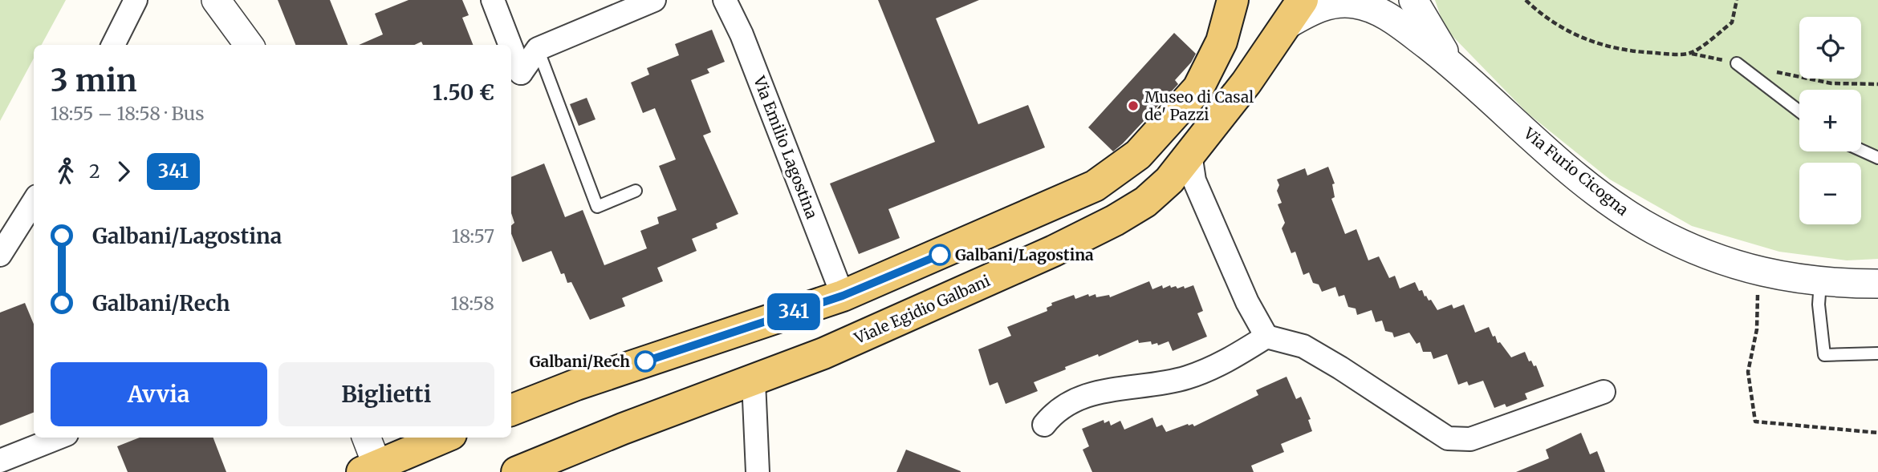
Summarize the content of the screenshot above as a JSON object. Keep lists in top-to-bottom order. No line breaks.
{"streets":{"main road":["Viale Egidio Galbani"],"street":["Via Emilio Lagostina","Via Furio Cicogna"]},"crossings":[["Via Furio Cicogna","Viale Egidio Galbani"]],"places":["Museo di Casal de' Pazzi","Galbani/Lagostina","Galbani/Rech"],"lines":["bus line 341"],"page":{"on_map":"341","map_buttons":["+","−"],"heading":["3 min","18:55 – 18:58 · Bus","1.50 €"],"legs":["2","341"],"list":[{"name":"Galbani/Lagostina","value":"18:57"},{"name":"Galbani/Rech","value":"18:58"}],"buttons":["Avvia","Biglietti"]}}
